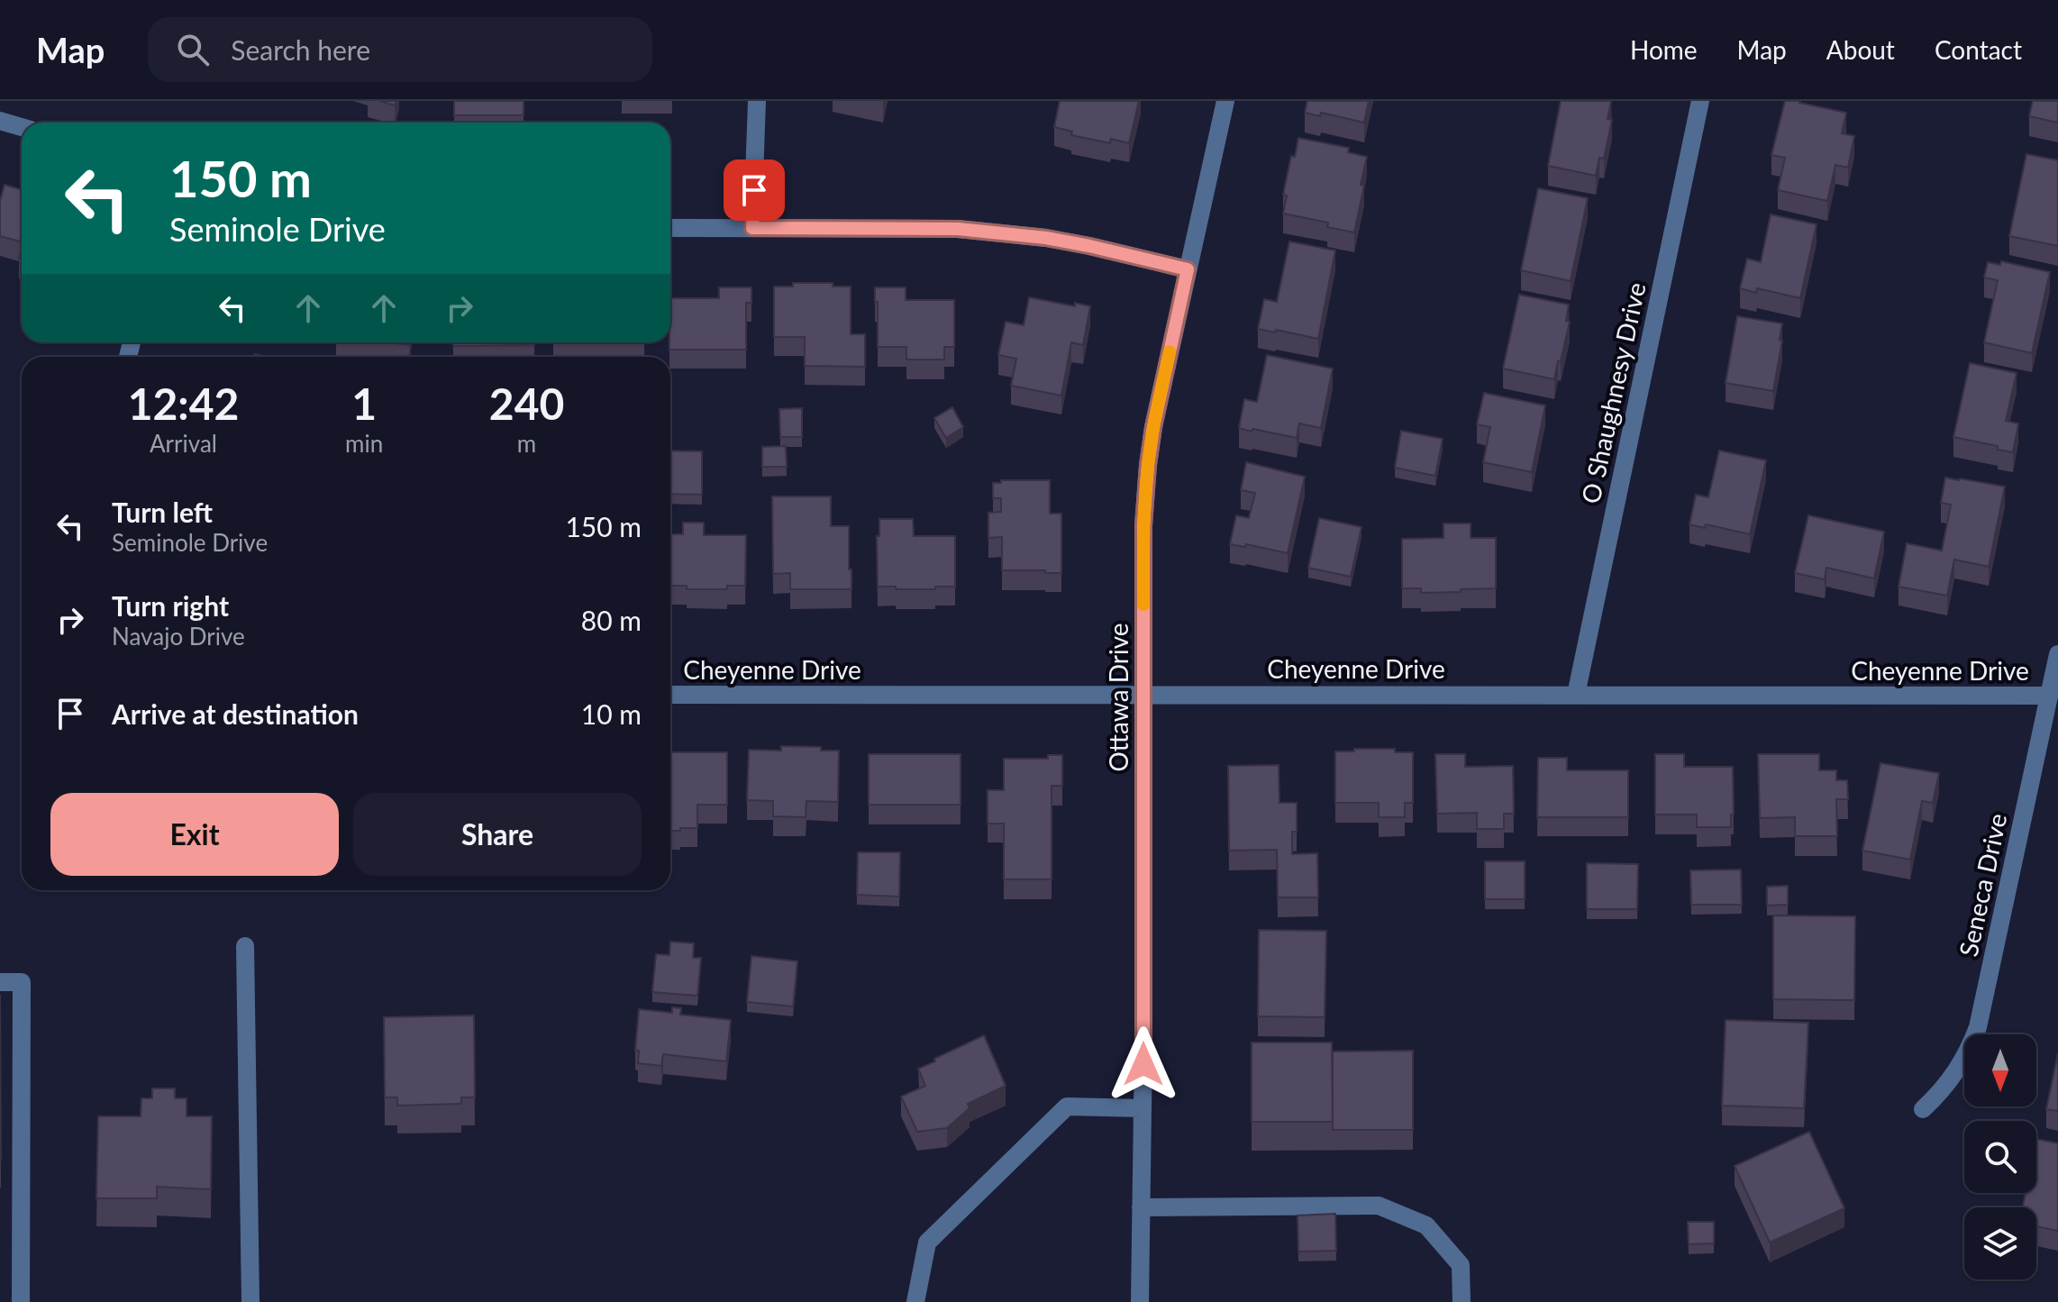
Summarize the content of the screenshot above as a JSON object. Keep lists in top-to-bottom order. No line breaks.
{"streets":{"street":["O Shaughnesy Drive","Cheyenne Drive","Ottawa Drive","Seneca Drive"]},"crossings":[["O Shaughnesy Drive","Cheyenne Drive"],["Cheyenne Drive","Ottawa Drive"],["Cheyenne Drive","Seneca Drive"]],"north":"bottom","page":{"header":"Map","search":"Search here","nav":["Home","Map","About","Contact"],"turn":["150 m","Seminole Drive"],"eta":["12:42","Arrival","1","min","240","m"],"list":[{"name":"Turn left","note":"Seminole Drive","value":"150 m"},{"name":"Turn right","note":"Navajo Drive","value":"80 m"},{"name":"Arrive at destination","value":"10 m"}],"buttons":["Exit","Share"]}}
